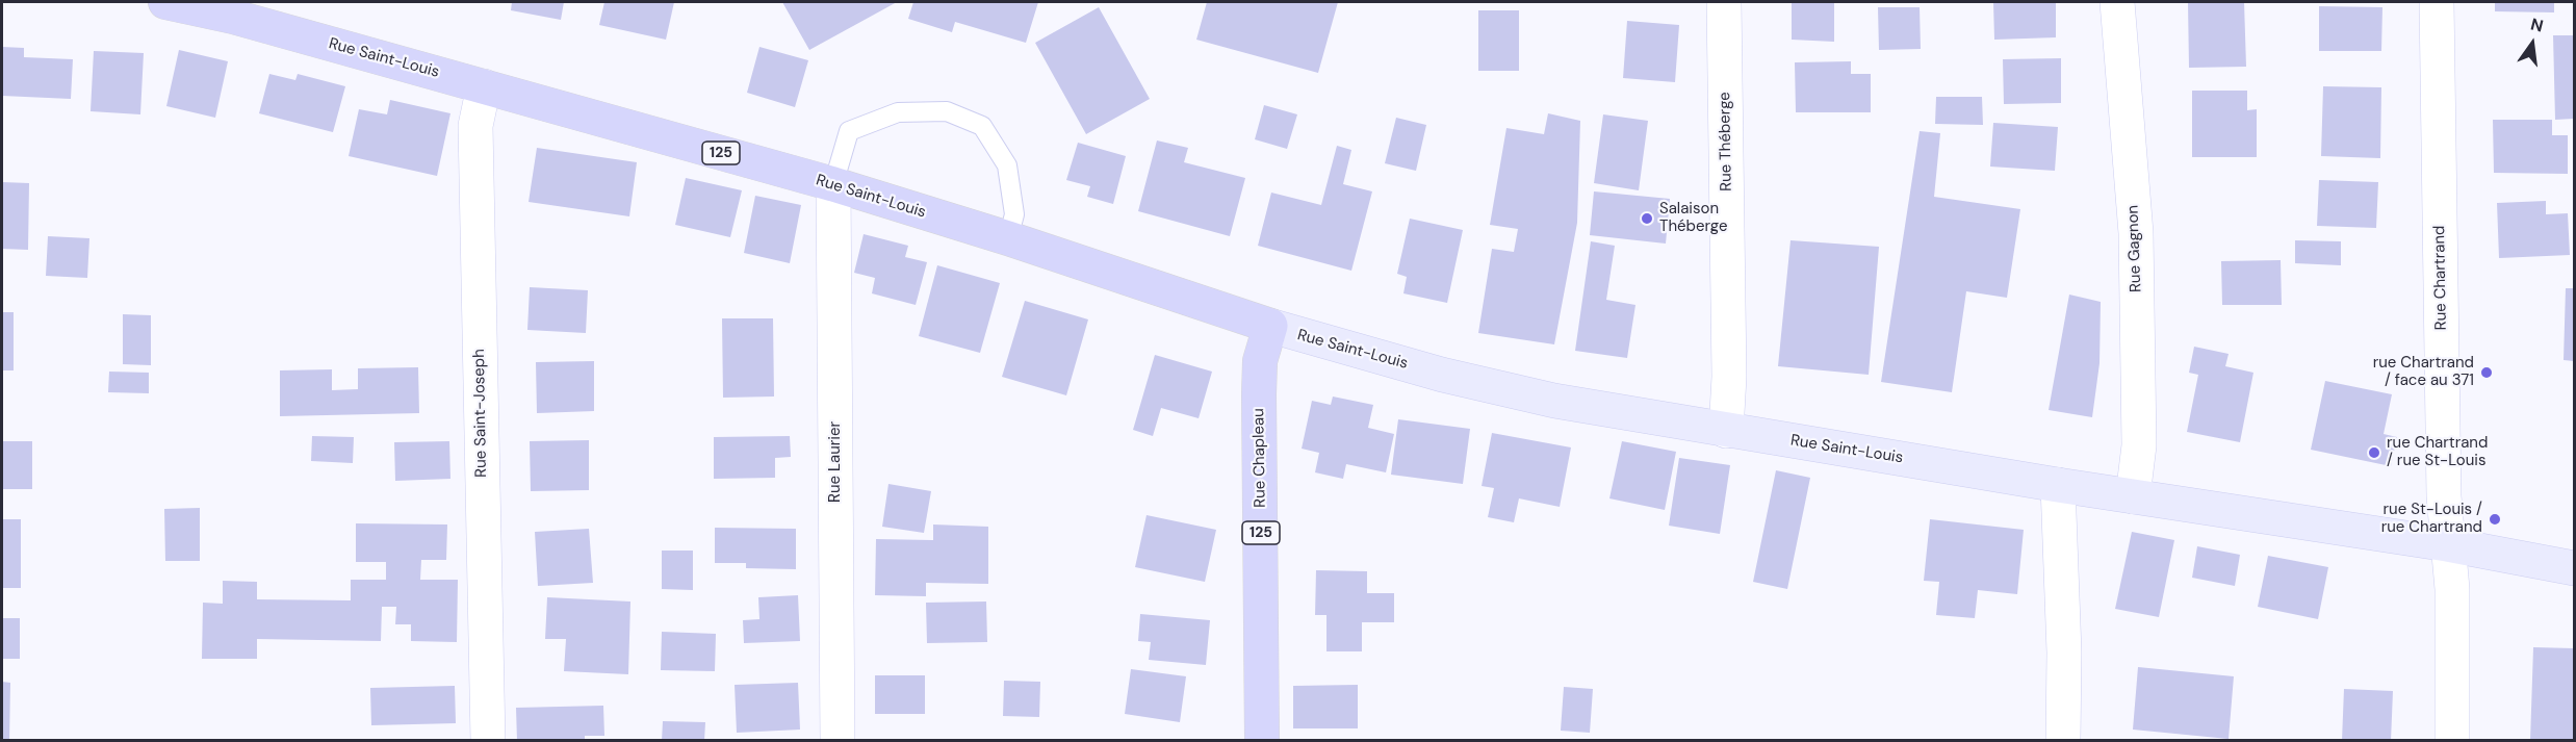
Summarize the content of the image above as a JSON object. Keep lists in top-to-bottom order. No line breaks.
{"streets":{"main road":["Rue Saint-Louis","125","Rue Chapleau"],"street":["Rue Théberge","Rue Gagnon","Rue Chartrand","Rue Saint-Joseph","Rue Laurier"]},"crossings":[["Rue Saint-Louis","Rue Théberge"],["Rue Saint-Louis","Rue Gagnon"],["Rue Saint-Louis","Rue Chartrand"],["Rue Saint-Louis","Rue Saint-Joseph"],["Rue Saint-Louis","Rue Chapleau"],["Rue Saint-Louis","Rue Laurier"]],"places":["Salaison Théberge","rue Chartrand / face au 371","rue Chartrand / rue St-Louis","rue St-Louis / rue Chartrand"],"north":"top"}
